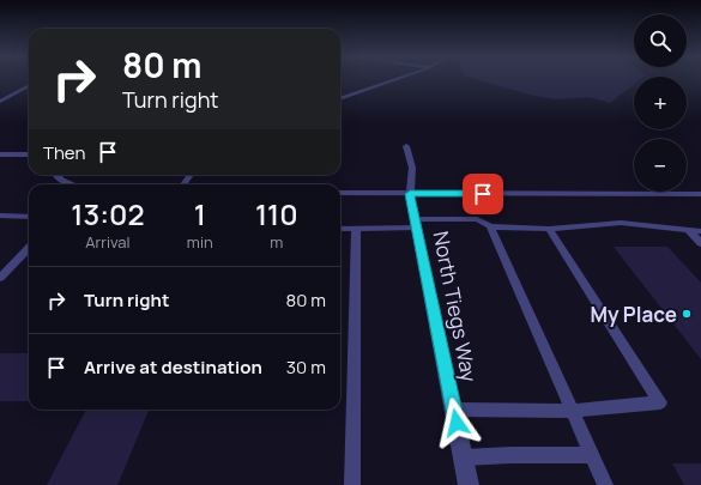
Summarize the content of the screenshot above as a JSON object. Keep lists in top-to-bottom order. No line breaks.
{"streets":{"street":["North Tiegs Way"]},"places":["My Place"],"page":{"map_buttons":["+","−"],"turn":["80 m","Turn right"],"then":"Then","eta":["13:02","Arrival","1","min","110","m"],"list":[{"name":"Turn right","value":"80 m"},{"name":"Arrive at destination","value":"30 m"}]}}
